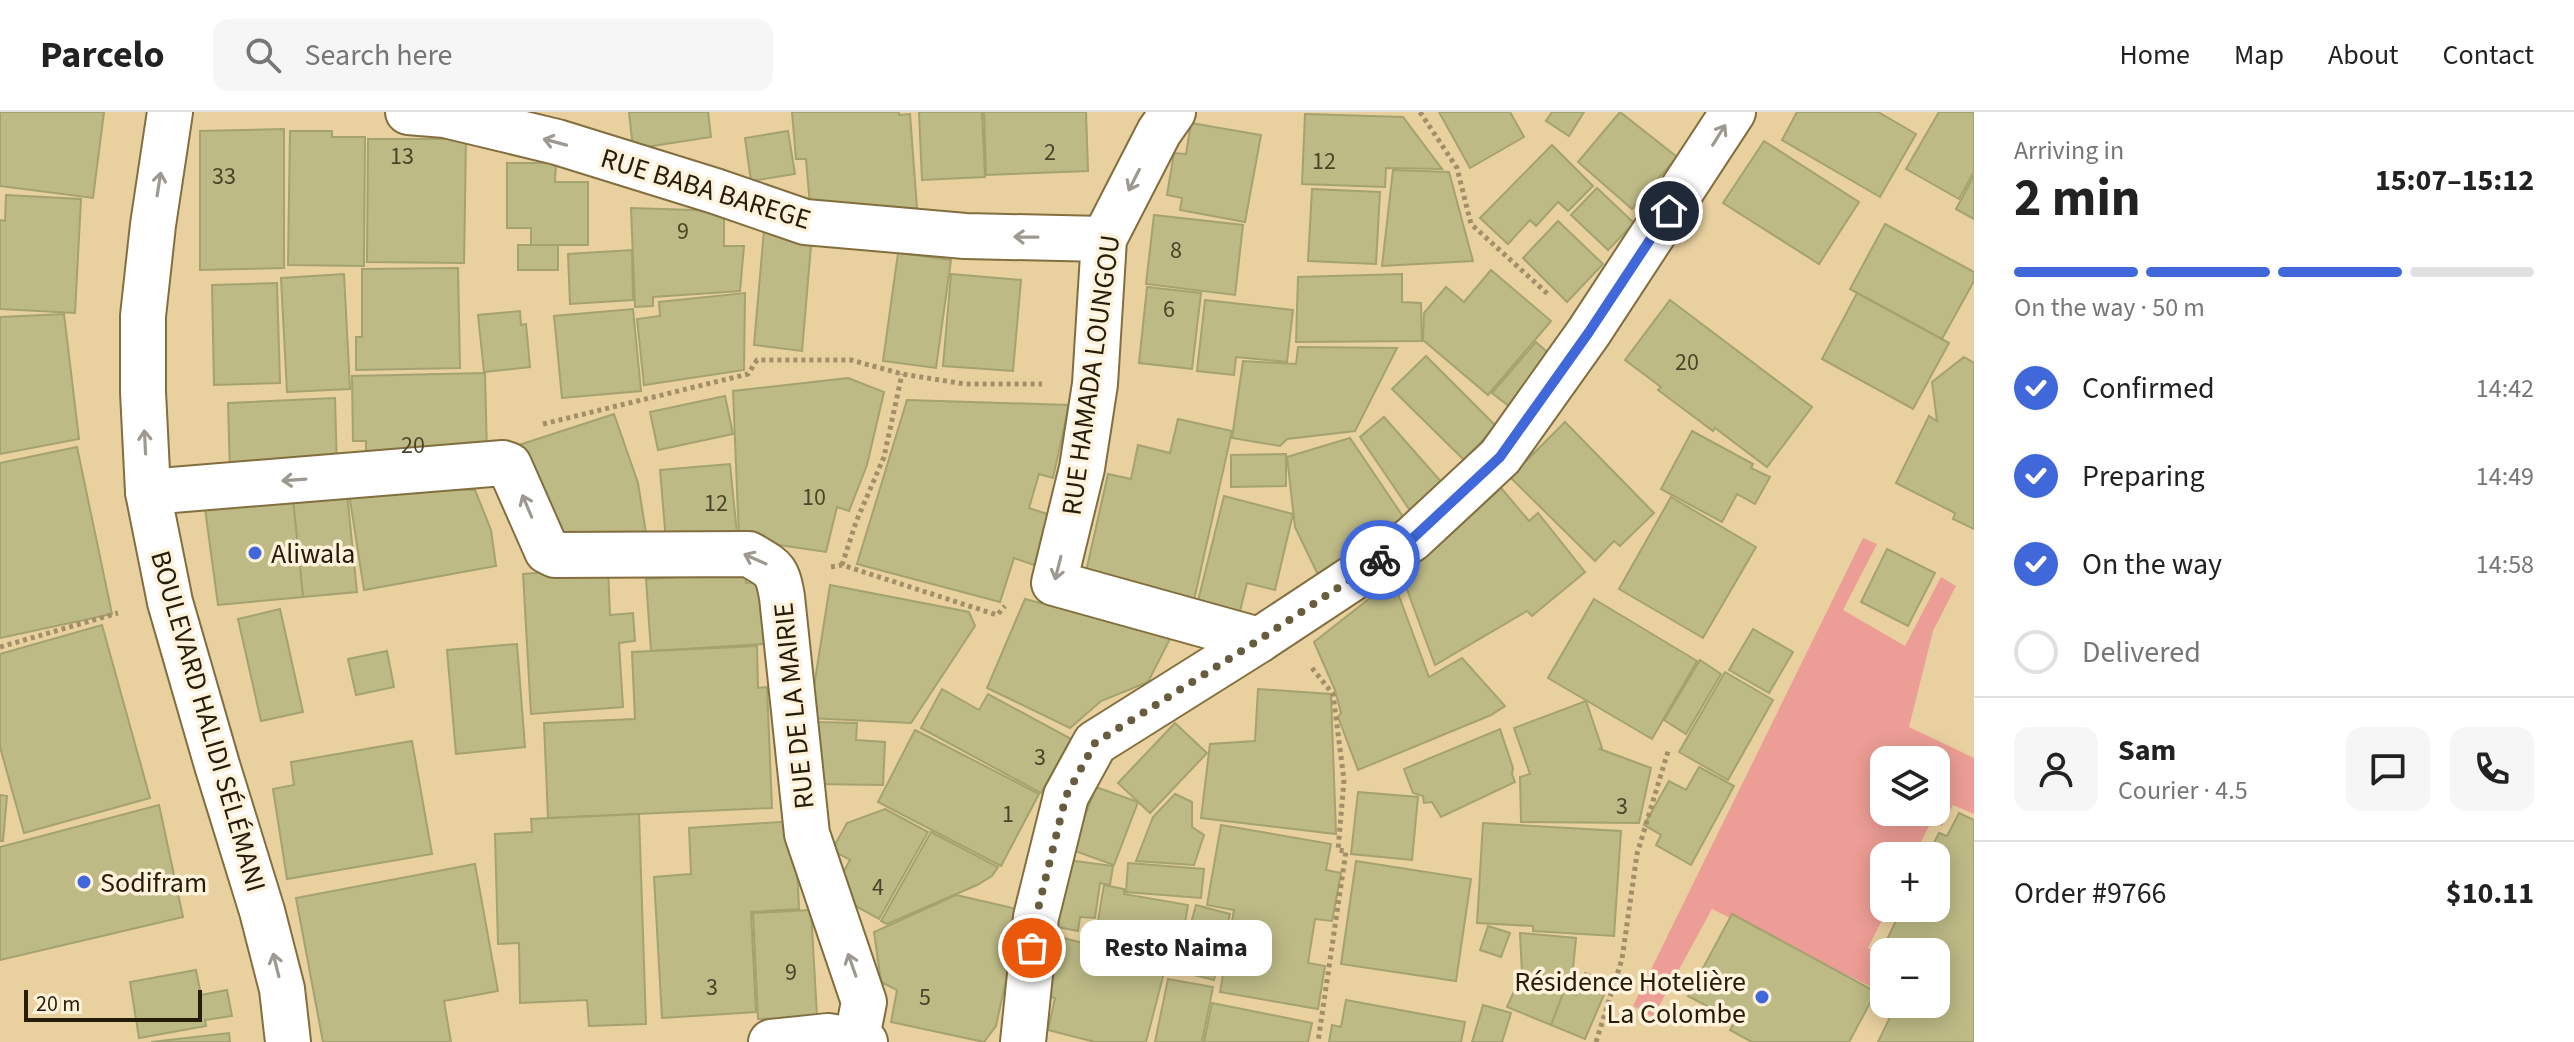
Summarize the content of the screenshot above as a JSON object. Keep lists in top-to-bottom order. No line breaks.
{"streets":{"street":["RUE BABA BAREGE","RUE HAMADA LOUNGOU","RUE DE LA MAIRIE","BOULEVARD HALIDI SÉLÉMANI"]},"crossings":[["RUE BABA BAREGE","RUE HAMADA LOUNGOU"]],"one_way":["RUE BABA BAREGE","RUE HAMADA LOUNGOU","RUE DE LA MAIRIE","BOULEVARD HALIDI SÉLÉMANI"],"places":["Aliwala","Sodifram","Resto Naima","Résidence Hotelière La Colombe"],"house_numbers":["2","13","12","33","9","8","6","20","20","10","12","3","3","1","4","9","3","5"],"scale_bar":"20 m","page":{"header":"Parcelo","search":"Search here","nav":["Home","Map","About","Contact"],"heading":["2 min","Arriving in","15:07–15:12"],"panel":["Sam","Courier · 4.5","Order #9766","$10.11"],"bar":"On the way · 50 m","list":[["Confirmed","14:42"],["Preparing","14:49"],["On the way","14:58"],"Delivered"],"map_buttons":["+","−"],"bubble":"Resto Naima","scale":"20 m"}}
